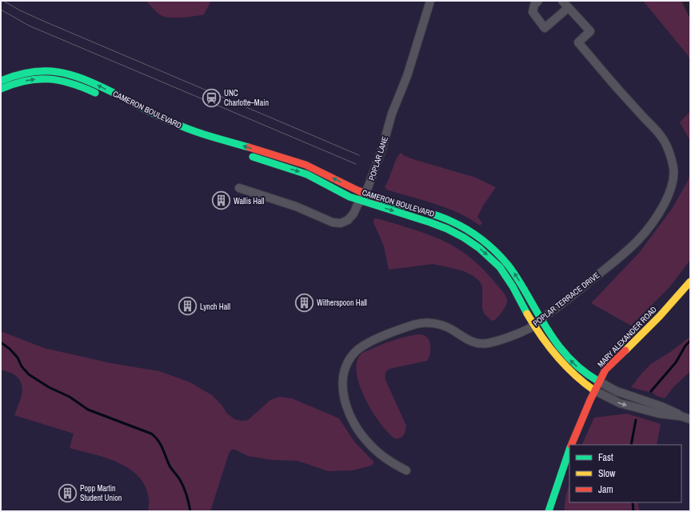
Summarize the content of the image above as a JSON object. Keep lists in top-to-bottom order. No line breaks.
{"streets":{"street":["CAMERON BOULEVARD","POPLAR LANE","POPLAR TERRACE DRIVE","MARY ALEXANDER ROAD"]},"crossings":[["CAMERON BOULEVARD","POPLAR LANE"],["CAMERON BOULEVARD","POPLAR TERRACE DRIVE"],["CAMERON BOULEVARD","MARY ALEXANDER ROAD"]],"places":{"station":["UNC Charlotte–Main"],"building":["Wallis Hall","Witherspoon Hall","Lynch Hall","Popp Martin Student Union"]},"legend":["Fast","Slow","Jam"]}
